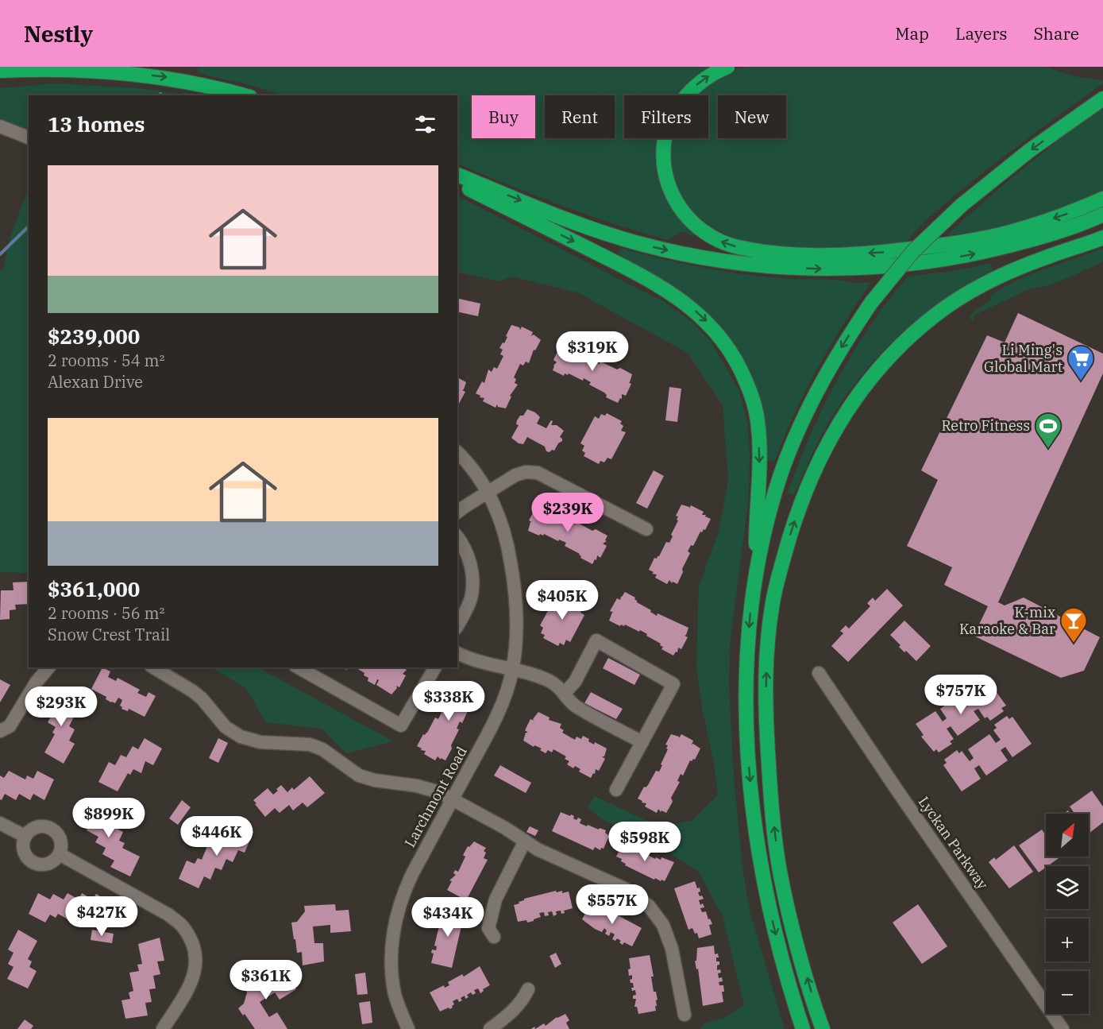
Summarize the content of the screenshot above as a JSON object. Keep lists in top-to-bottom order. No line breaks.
{"streets":{"street":["Larchmont Road","Lyckan Parkway"]},"places":{"supermarket":["Li Ming's Global Mart"],"sports":["Retro Fitness"],"bar":["K-mix Karaoke & Bar"]},"north":"top right","page":{"header":"Nestly","nav":["Map","Layers","Share"],"chip":["Buy","Rent","Filters","New"],"heading":"13 homes","list":[{"name":"$239,000","note":"2 rooms · 54 m² · Alexan Drive"},{"name":"$361,000","note":"2 rooms · 56 m² · Snow Crest Trail"}],"price":["$319K","$239K","$405K","$757K","$338K","$293K","$899K","$446K","$598K","$557K","$427K","$434K","$361K"],"map_buttons":["+","−"]}}
